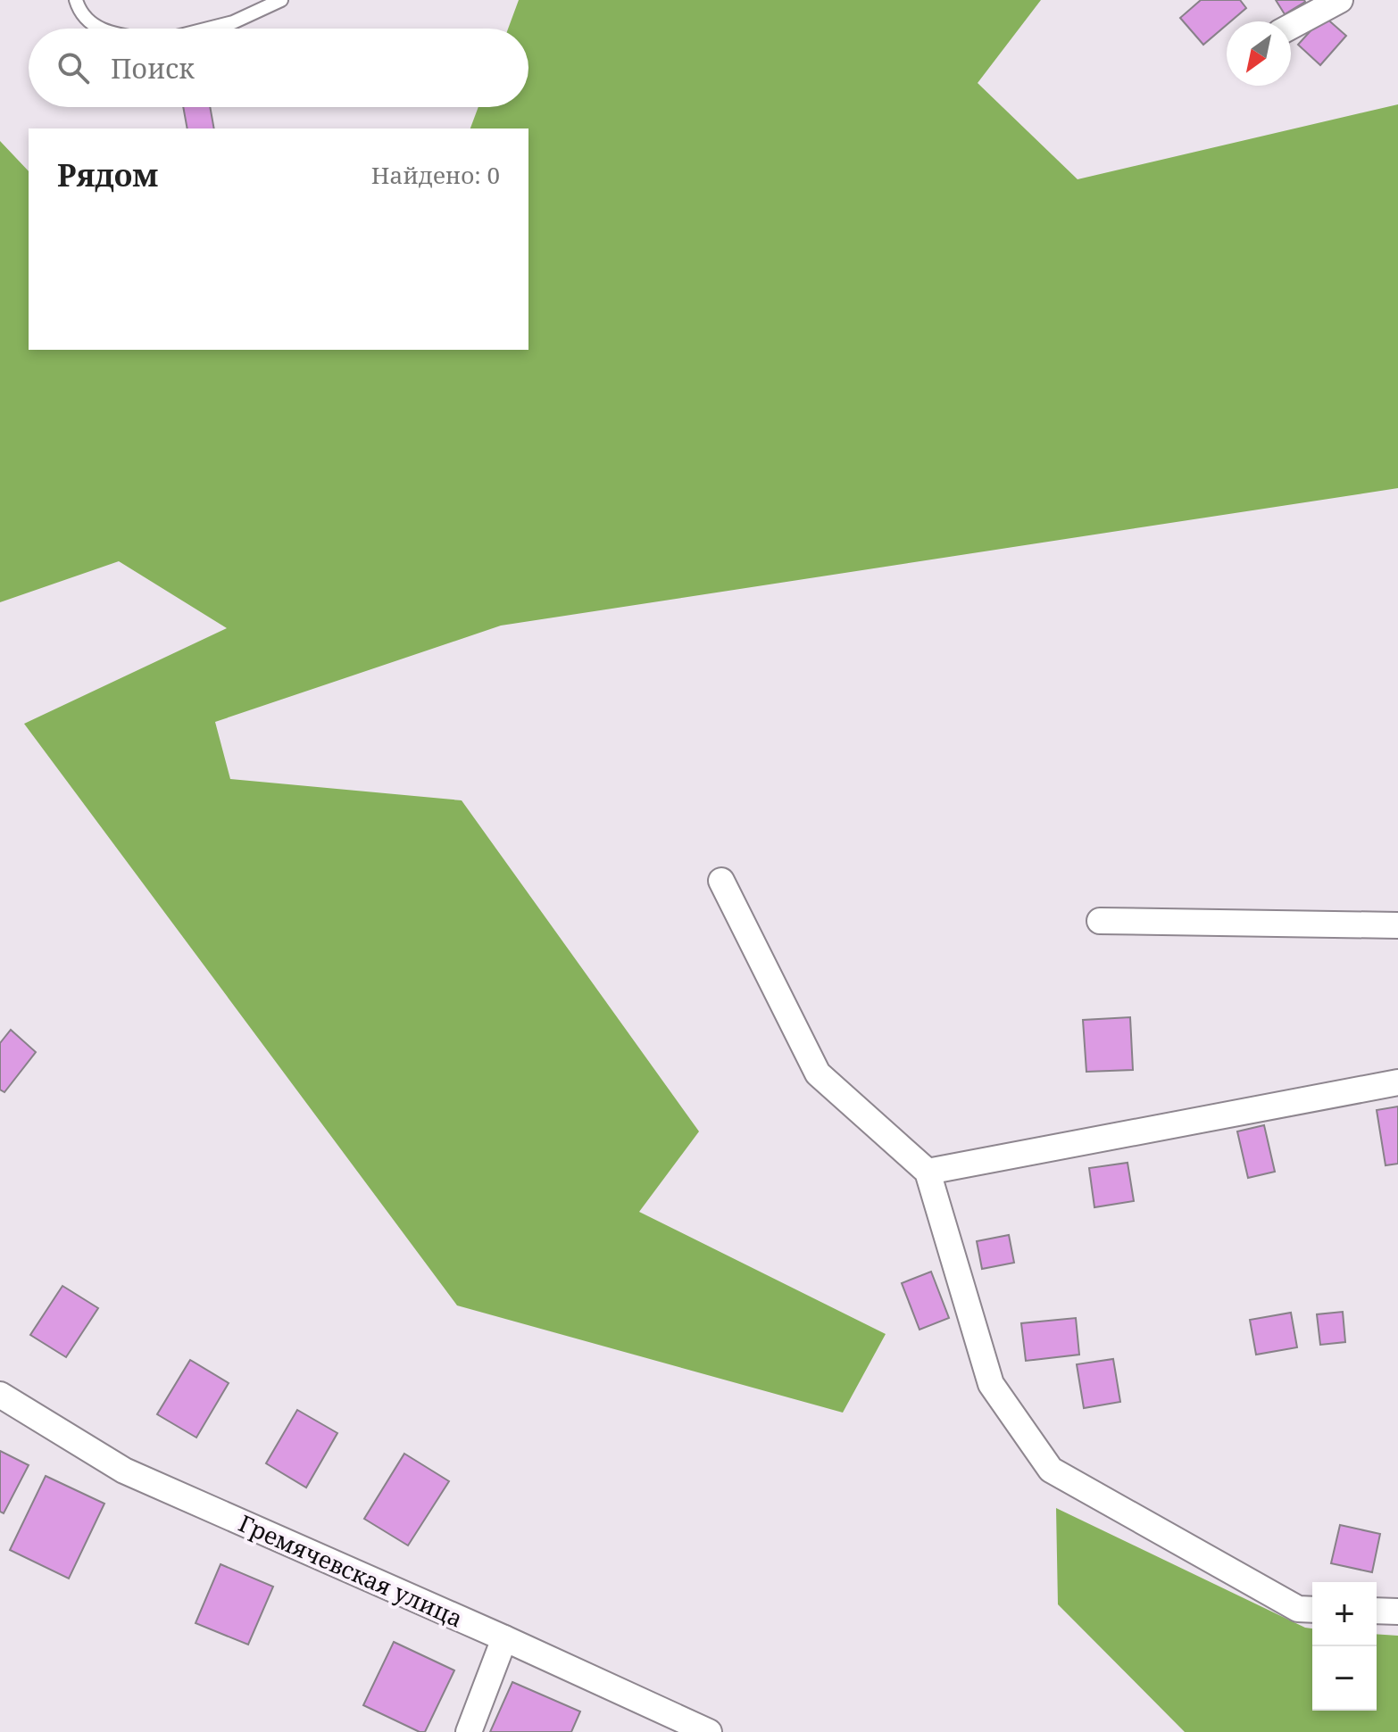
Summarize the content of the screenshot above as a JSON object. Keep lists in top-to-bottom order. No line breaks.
{"streets":{"street":["Гремячевская улица"]},"north":"bottom left","page":{"search":"Поиск","heading":["Рядом","Найдено: 0"],"map_buttons":["+","−"]}}
